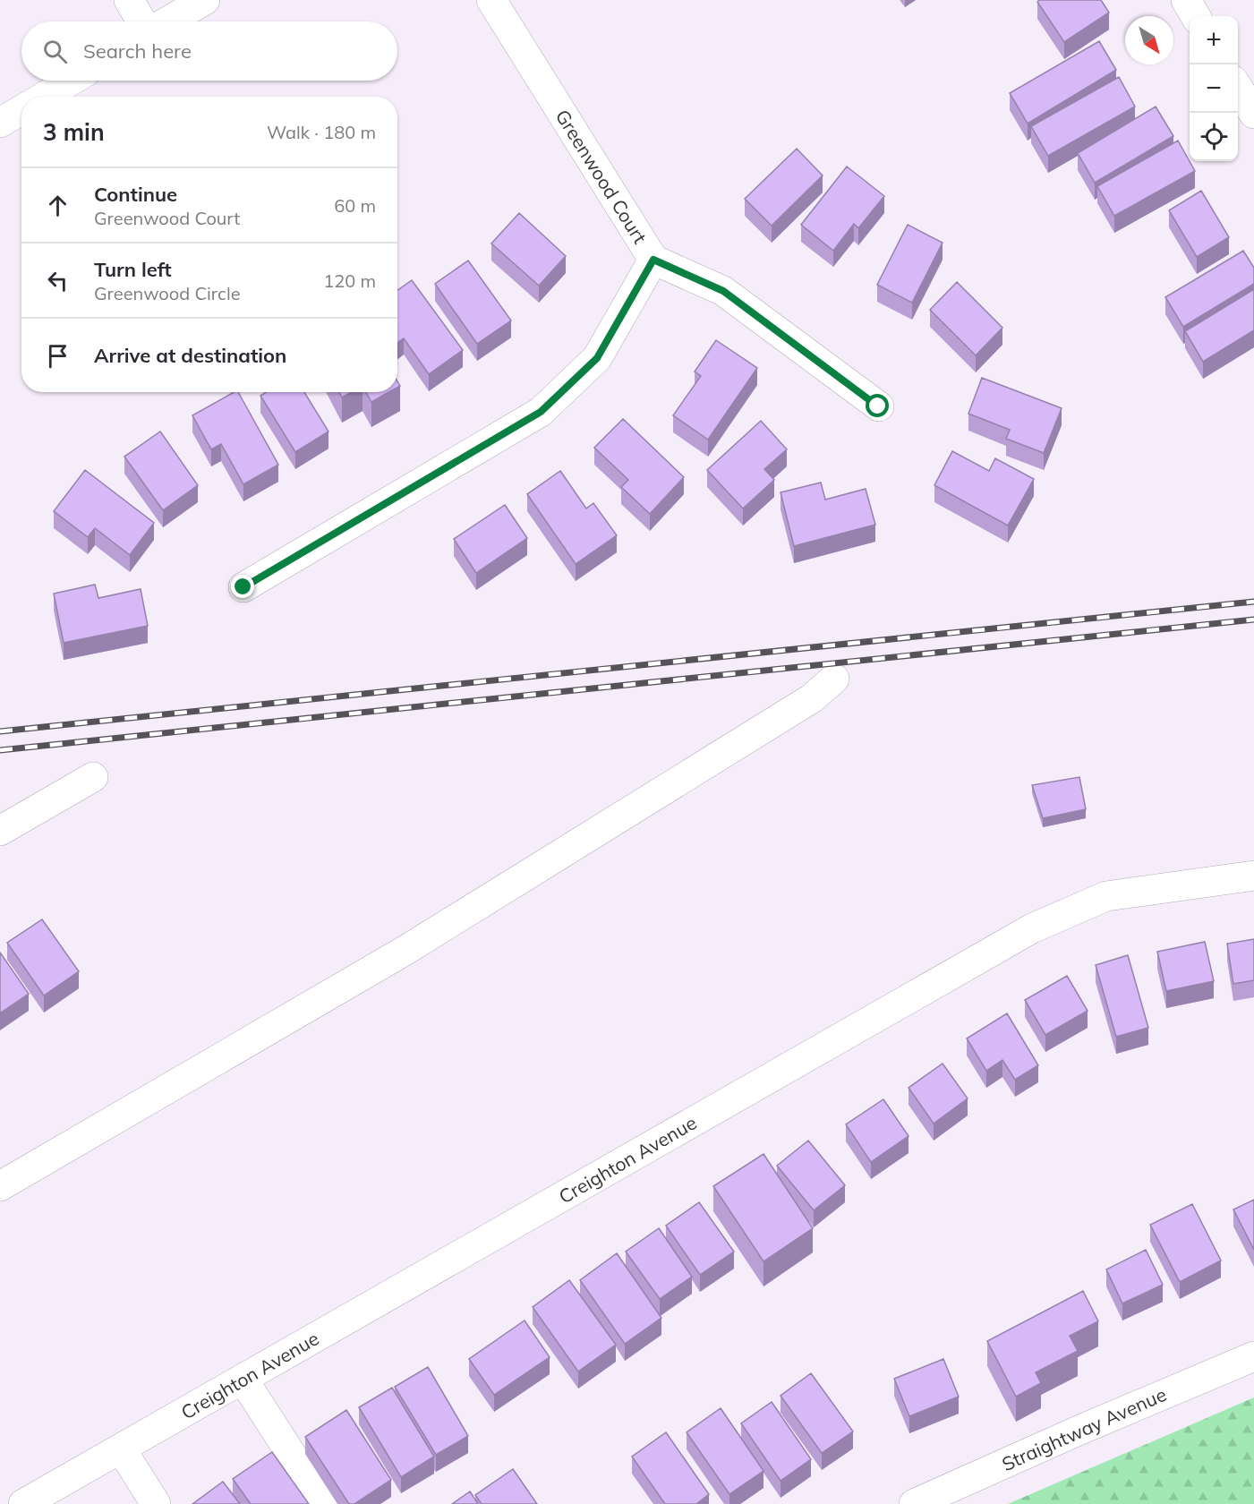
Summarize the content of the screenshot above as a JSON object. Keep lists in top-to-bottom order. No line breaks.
{"streets":{"street":["Greenwood Court","Creighton Avenue","Straightway Avenue"]},"north":"bottom right","page":{"map_buttons":["+","−"],"search":"Search here","heading":["3 min","Walk · 180 m"],"list":[["Continue","Greenwood Court","60 m"],["Turn left","Greenwood Circle","120 m"],"Arrive at destination"]}}
